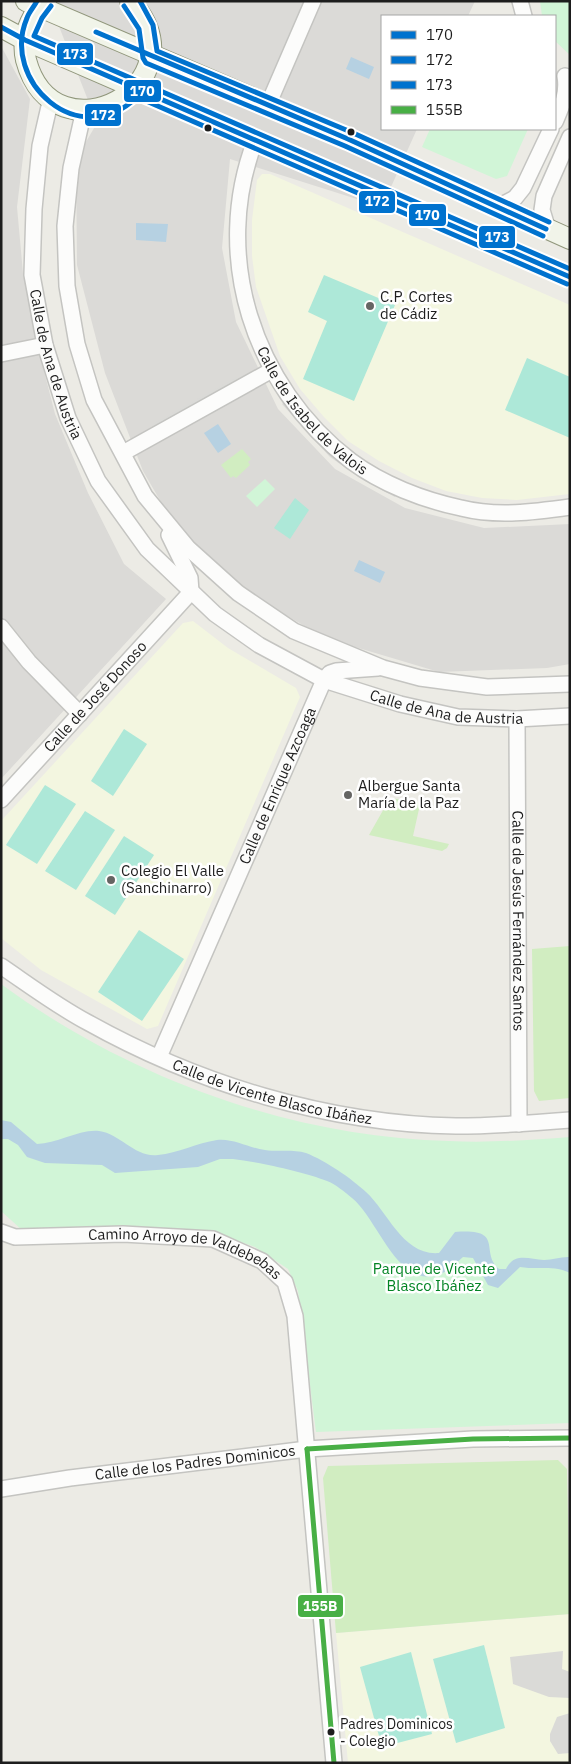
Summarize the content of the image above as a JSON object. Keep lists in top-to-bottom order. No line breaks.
{"streets":{"street":["Calle de Ana de Austria","Calle de Isabel de Valois","Calle de José Donoso","Calle de Enrique Azcoaga","Calle de Jesús Fernández Santos","Calle de Vicente Blasco Ibáñez","Camino Arroyo de Valdebebas","Calle de los Padres Dominicos"]},"crossings":[["Calle de Ana de Austria","Calle de José Donoso"],["Calle de Ana de Austria","Calle de Enrique Azcoaga"],["Calle de Ana de Austria","Calle de Jesús Fernández Santos"],["Calle de Enrique Azcoaga","Calle de Vicente Blasco Ibáñez"],["Calle de Jesús Fernández Santos","Calle de Vicente Blasco Ibáñez"],["Camino Arroyo de Valdebebas","Calle de los Padres Dominicos"]],"parks":["Parque de Vicente Blasco Ibáñez"],"places":["C.P. Cortes de Cádiz","Albergue Santa María de la Paz","Colegio El Valle (Sanchinarro)","Padres Dominicos - Colegio"],"lines":["transit line 172","transit line 173","transit line 170","transit line 155B"],"legend":["170","172","173","155B"]}
